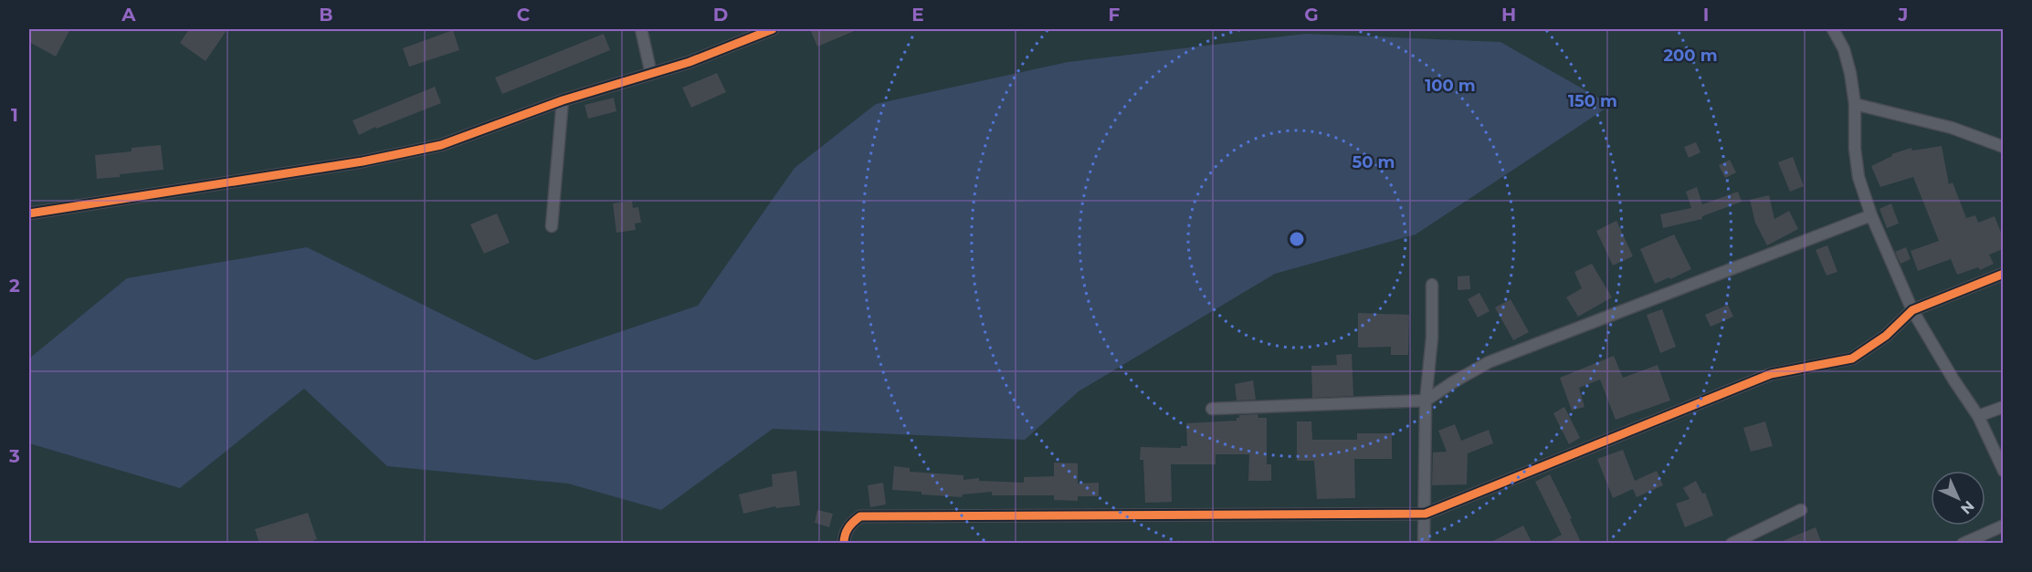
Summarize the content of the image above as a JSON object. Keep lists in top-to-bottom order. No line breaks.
{"north":"bottom right","grid":{"columns":["A","B","C","D","E","F","G","H","I","J"],"rows":["1","2","3"]},"rings":["200 m","100 m","150 m","50 m"]}
